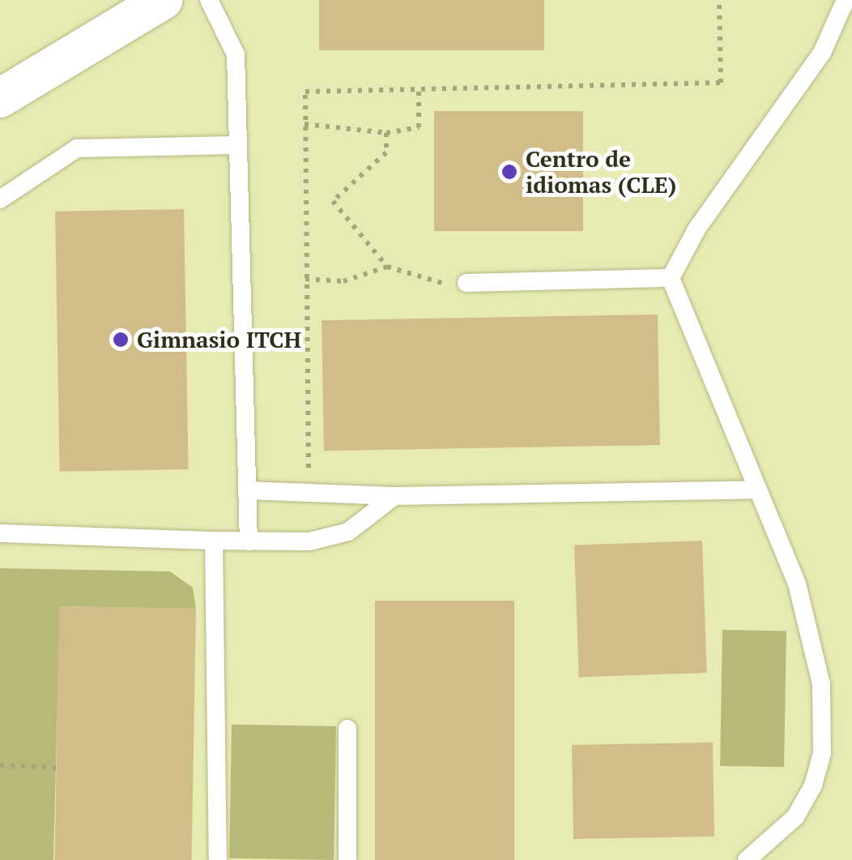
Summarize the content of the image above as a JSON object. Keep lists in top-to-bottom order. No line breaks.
{"places":["Centro de idiomas (CLE)","Gimnasio ITCH"]}
